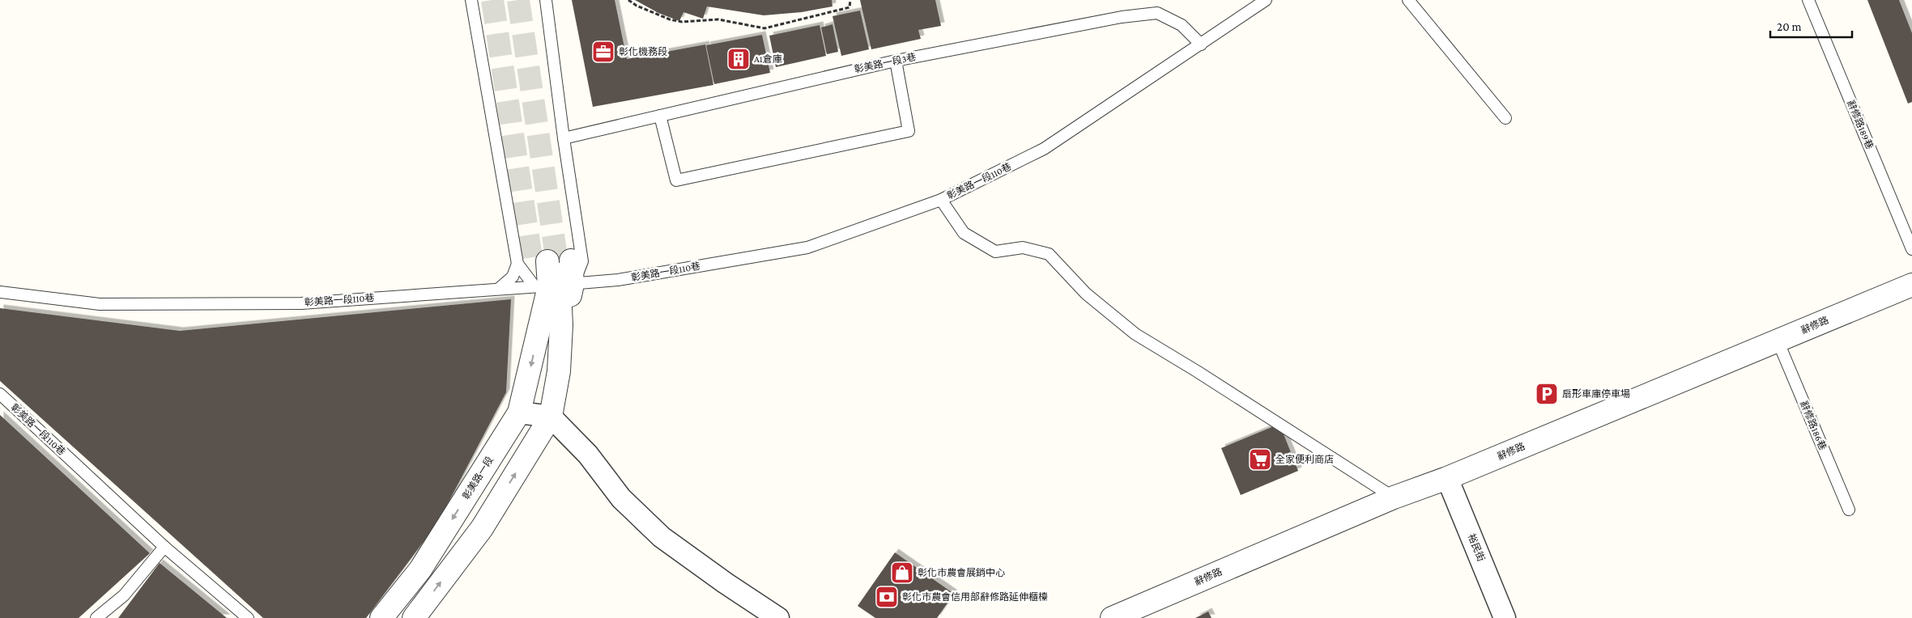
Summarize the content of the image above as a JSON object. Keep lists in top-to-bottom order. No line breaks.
{"streets":{"street":["辭修路","彰美路一段","裕民街"],"lane":["彰美路一段3巷","辭修路189巷","彰美路一段110巷","辭修路186巷"]},"crossings":[["彰美路一段3巷","彰美路一段110巷"],["彰美路一段110巷","彰美路一段"],["辭修路","辭修路186巷"],["辭修路","裕民街"]],"places":{"office":["彰化機務段"],"building":["A1倉庫"],"parking":["扇形車庫停車場"],"supermarket":["全家便利商店"],"shop":["彰化市農會展銷中心"],"bank":["彰化市農會信用部辭修路延伸櫃檯"]},"scale_bar":"20 m"}
